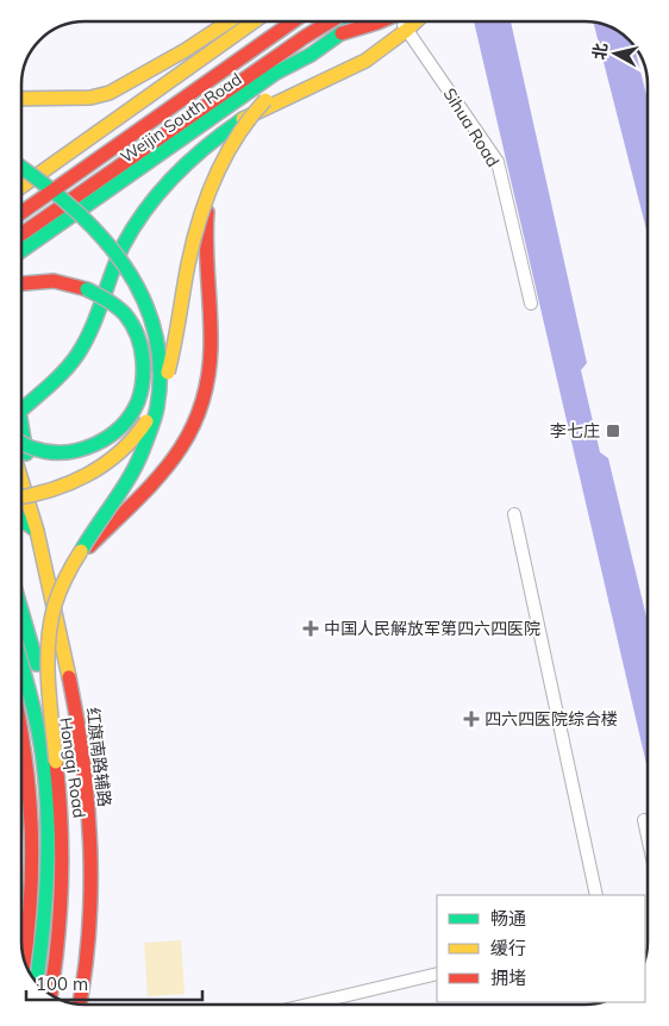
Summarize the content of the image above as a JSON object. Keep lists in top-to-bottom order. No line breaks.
{"streets":{"main road":["Weijin South Road","红旗南路辅路","Hongqi Road"],"street":["Sihua Road"]},"places":{"transit":["李七庄"],"health":["中国人民解放军第四六四医院","四六四医院综合楼"]},"legend":["畅通","缓行","拥堵"],"scale_bar":"100 m","north":"left"}
